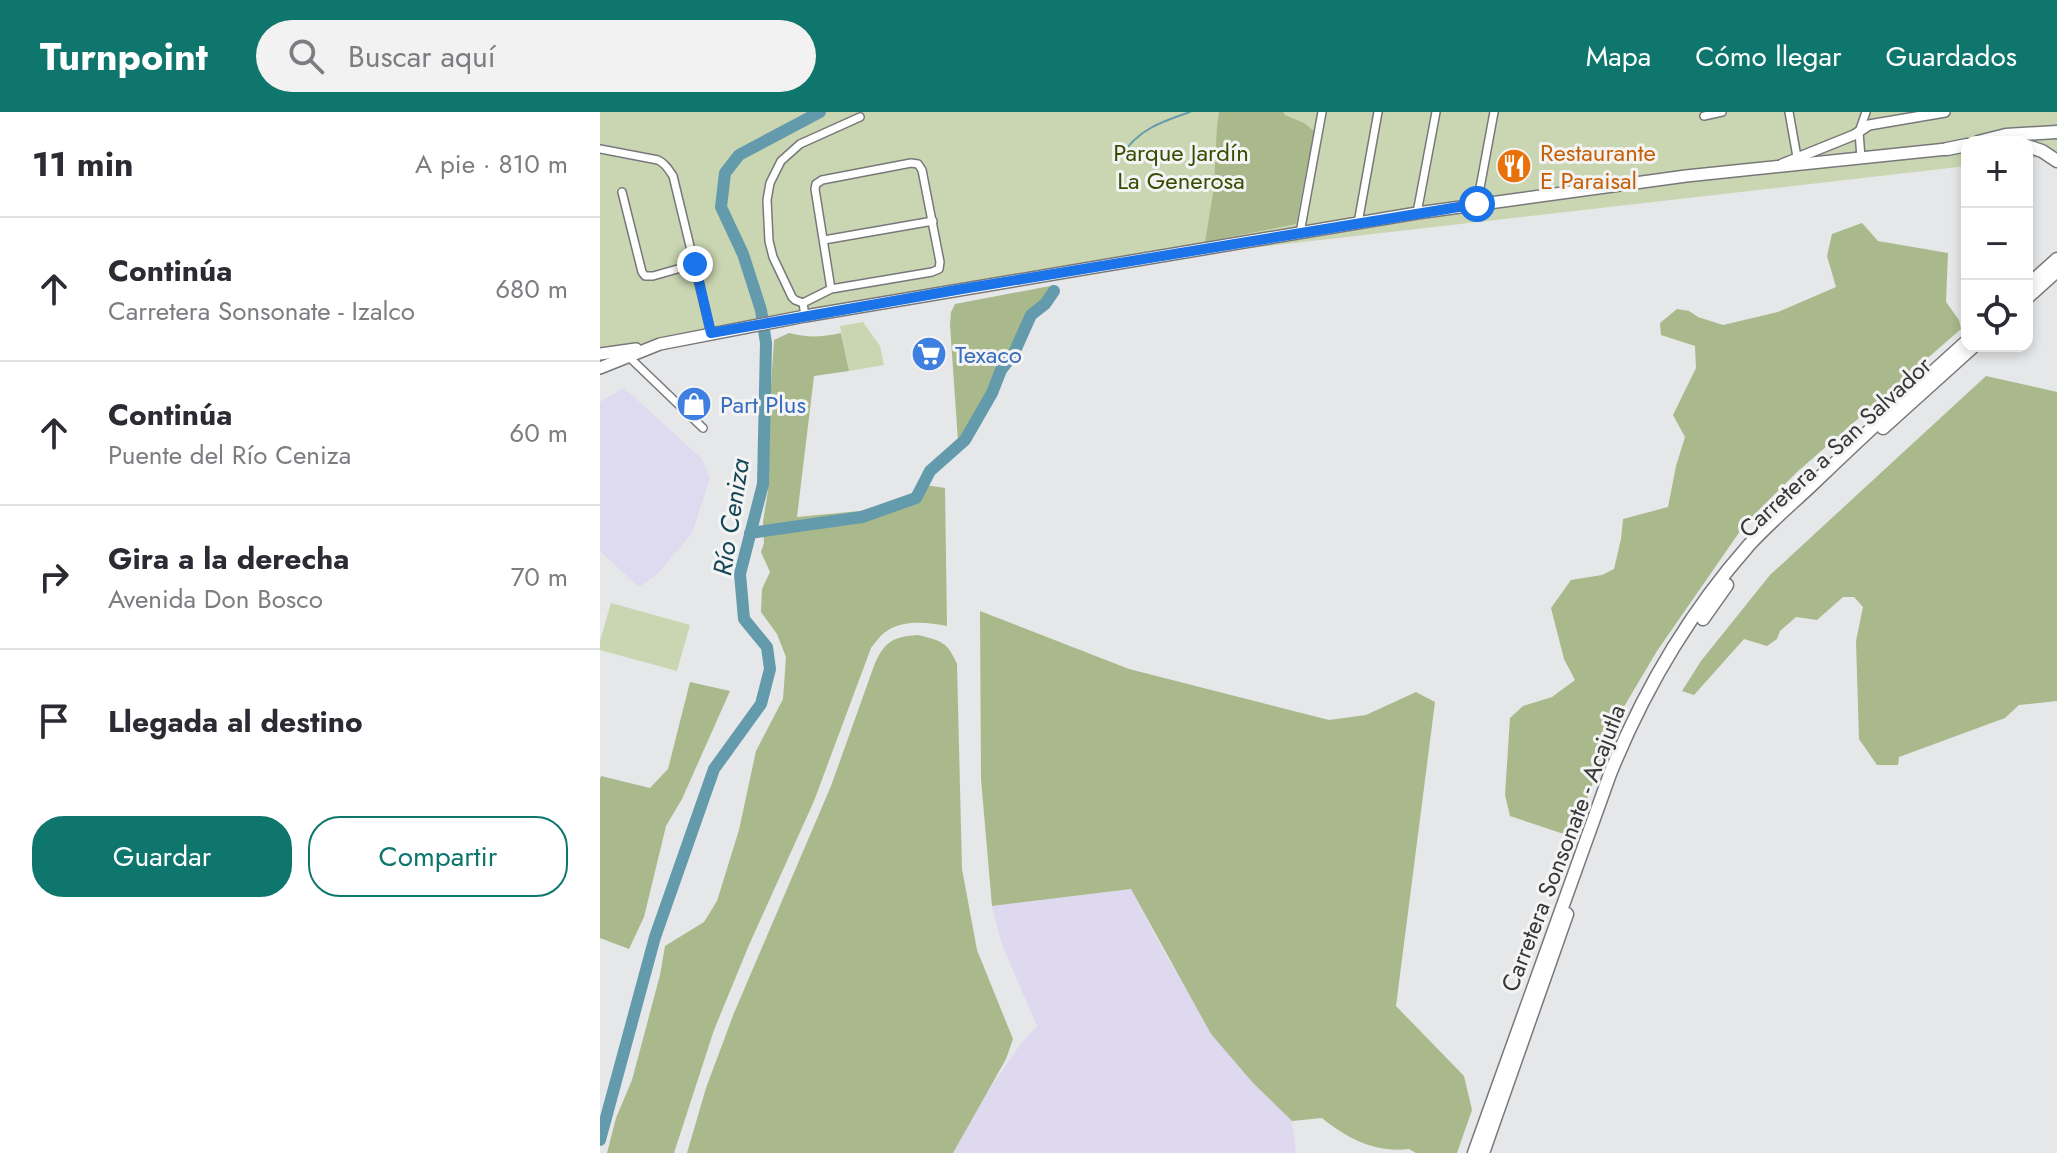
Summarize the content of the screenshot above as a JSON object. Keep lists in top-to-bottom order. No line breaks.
{"streets":{"highway":["Carretera a San Salvador","Carretera Sonsonate - Acajutla"]},"water":["Río Ceniza"],"parks":["Parque Jardín La Generosa"],"places":{"restaurant":["Restaurante E Paraisal"],"supermarket":["Texaco"],"shop":["Part Plus"]},"page":{"header":"Turnpoint","search":"Buscar aquí","nav":["Mapa","Cómo llegar","Guardados"],"heading":["11 min","A pie · 810 m"],"map_buttons":["+","−"],"list":[["Continúa","Carretera Sonsonate - Izalco","680 m"],["Continúa","Puente del Río Ceniza","60 m"],["Gira a la derecha","Avenida Don Bosco","70 m"],"Llegada al destino"],"buttons":["Guardar","Compartir"]}}
